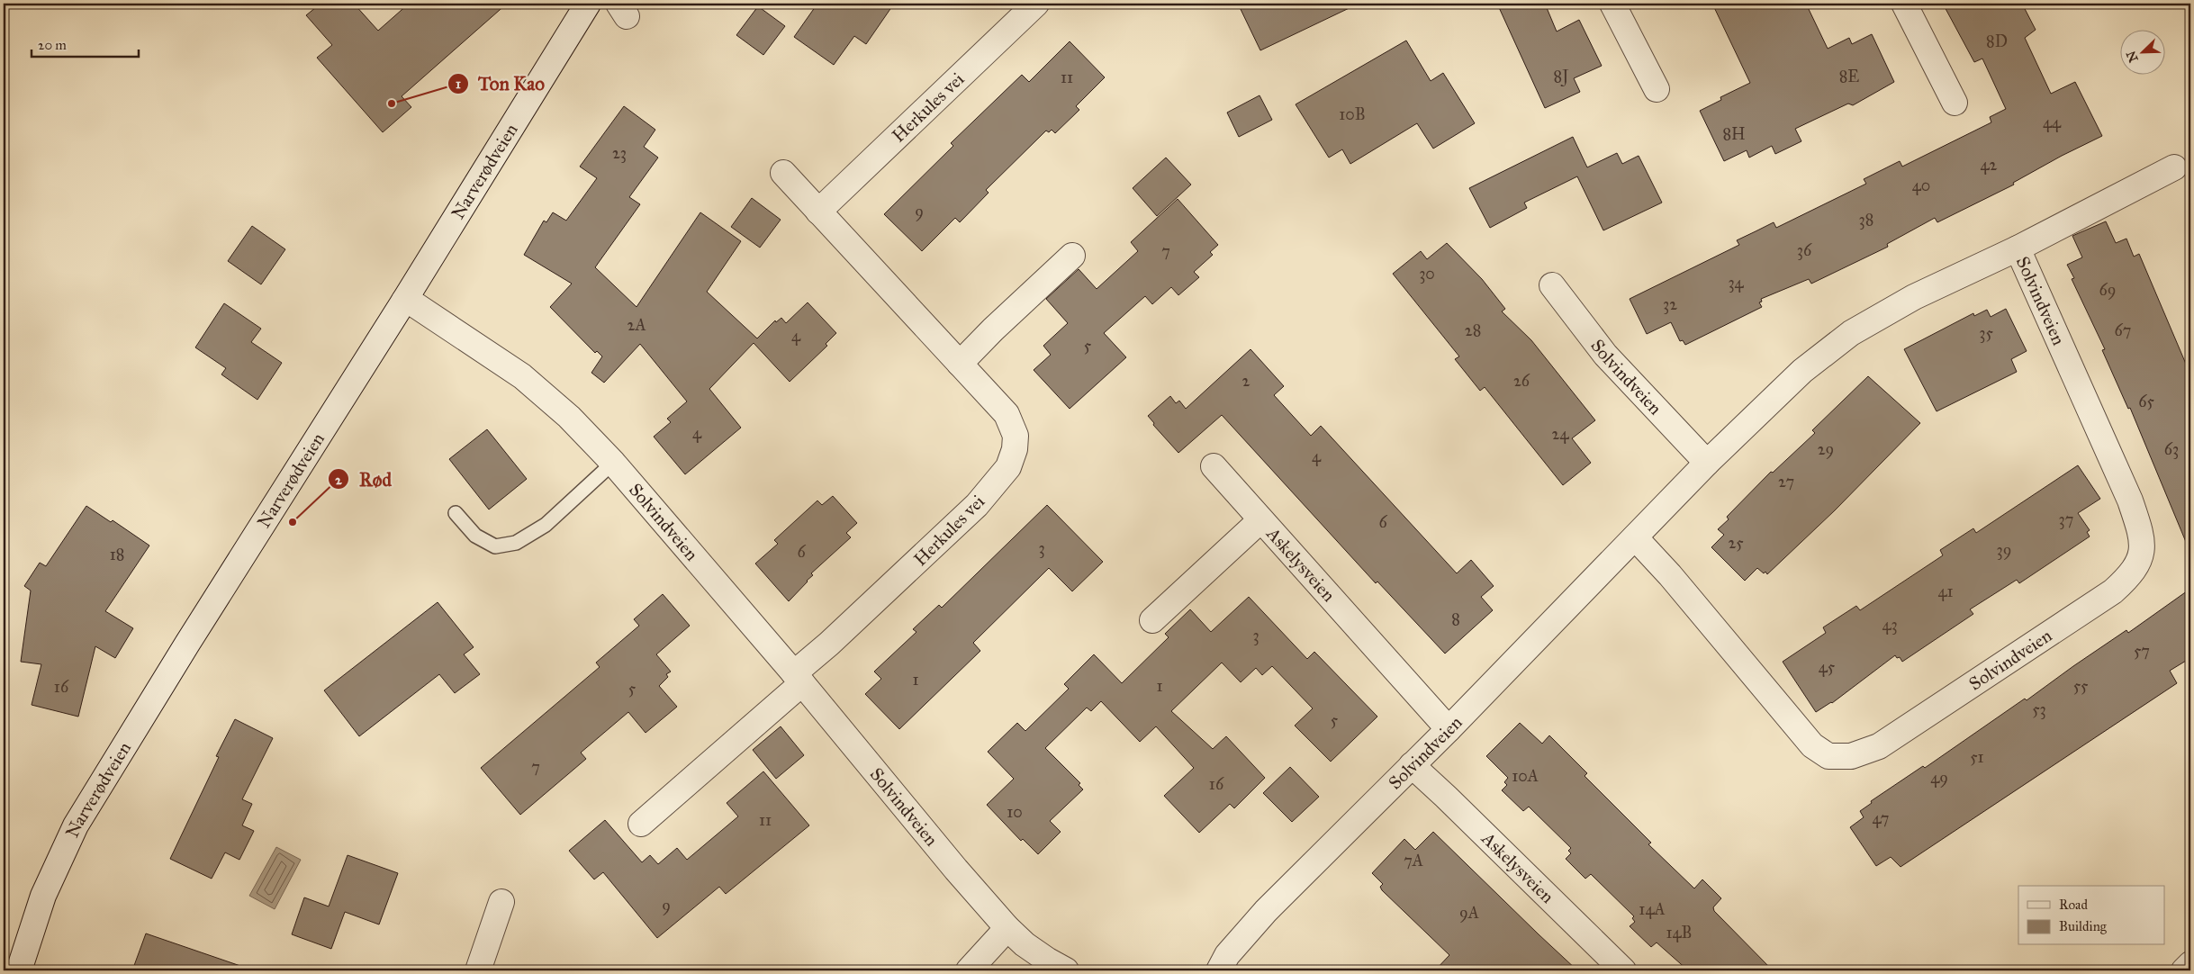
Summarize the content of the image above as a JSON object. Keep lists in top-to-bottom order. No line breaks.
{"streets":{"street":["Herkules vei","Narverødveien","Solvindveien","Askelysveien"]},"crossings":[["Herkules vei","Solvindveien"],["Narverødveien","Solvindveien"],["Solvindveien","Askelysveien"]],"places":["Ton Kao","Rød"],"house_numbers":["8D","8J","8E","11","10B","44","8H","23","42","40","9","38","36","7","30","34","69","32","2A","28","67","35","4","5","2","26","65","4","24","29","63","4","27","37","6","25","3","39","6","18","41","8","43","3","57","45","1","1","55","16","5","53","5","51","7","10A","49","16","10","47","11","7A","9","14A","9A","14B"],"legend":["Road","Building"],"scale_bar":"20 m","north":"bottom left"}
